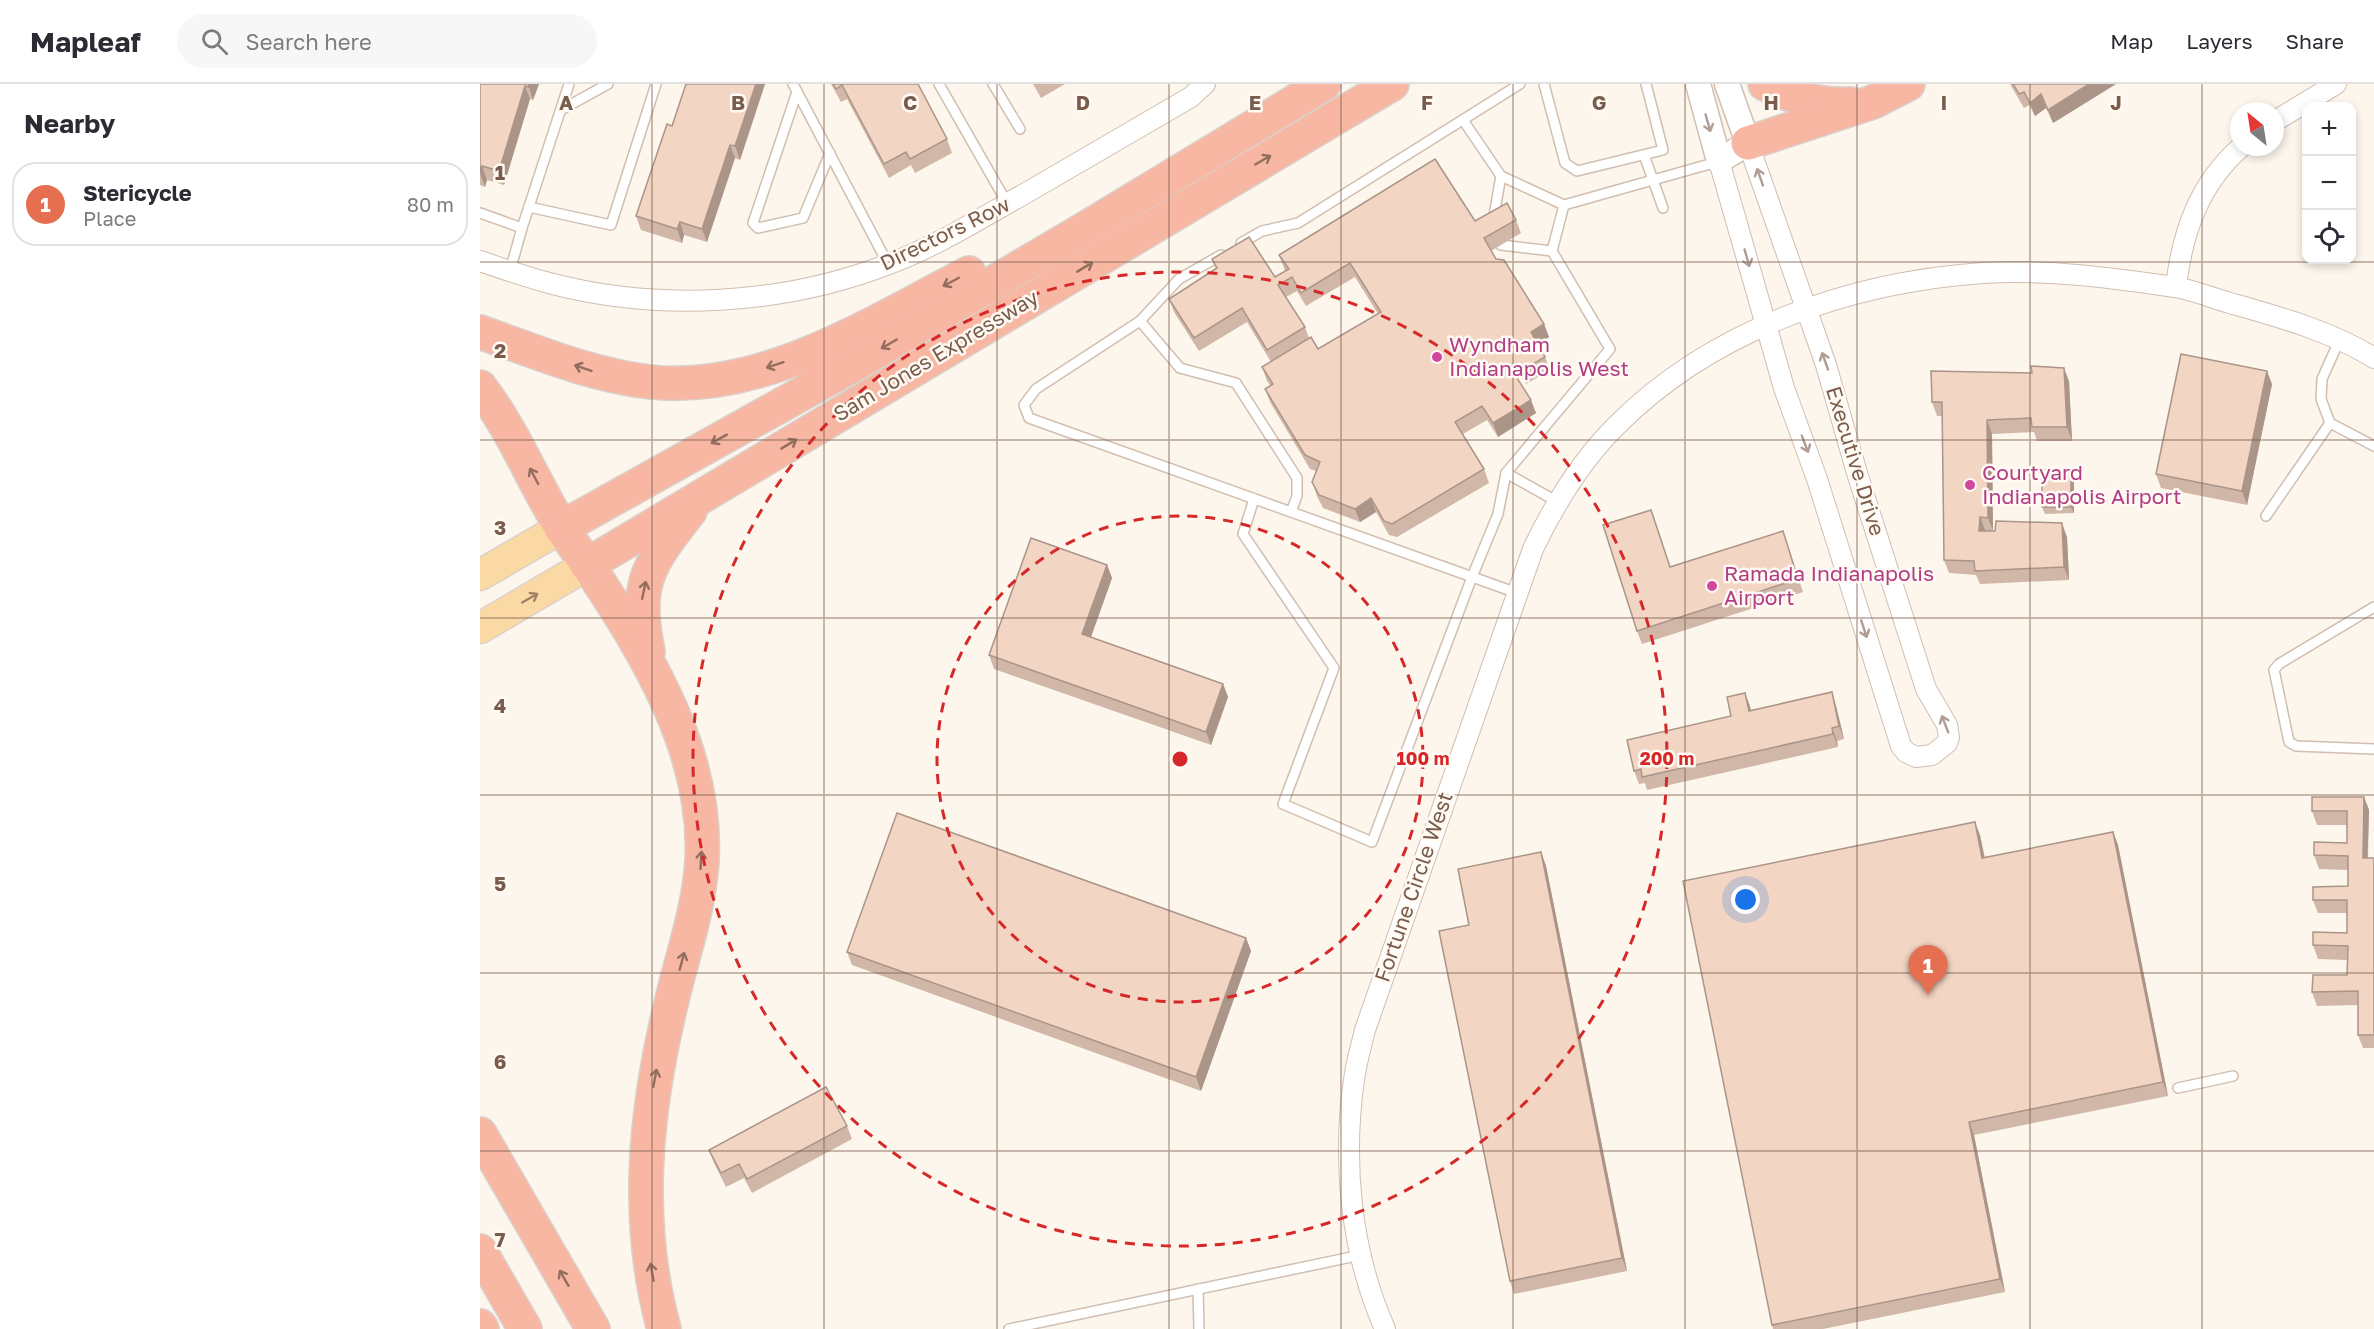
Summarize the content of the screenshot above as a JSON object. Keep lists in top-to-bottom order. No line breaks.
{"streets":{"highway":["Sam Jones Expressway"],"street":["Directors Row","Executive Drive","Fortune Circle West"]},"crossings":[["Executive Drive","Fortune Circle West"]],"places":["Wyndham Indianapolis West","Courtyard Indianapolis Airport","Ramada Indianapolis Airport"],"north":"top left","page":{"header":"Mapleaf","search":"Search here","nav":["Map","Layers","Share"],"heading":"Nearby","map_buttons":["+","−"],"list":[{"mark":"1","name":"Stericycle","note":"Place","value":"80 m"}],"pins":"1"},"grid":{"columns":["A","B","C","D","E","F","G","H","I","J"],"rows":["1","2","3","4","5","6","7"]},"rings":["100 m","200 m"]}
